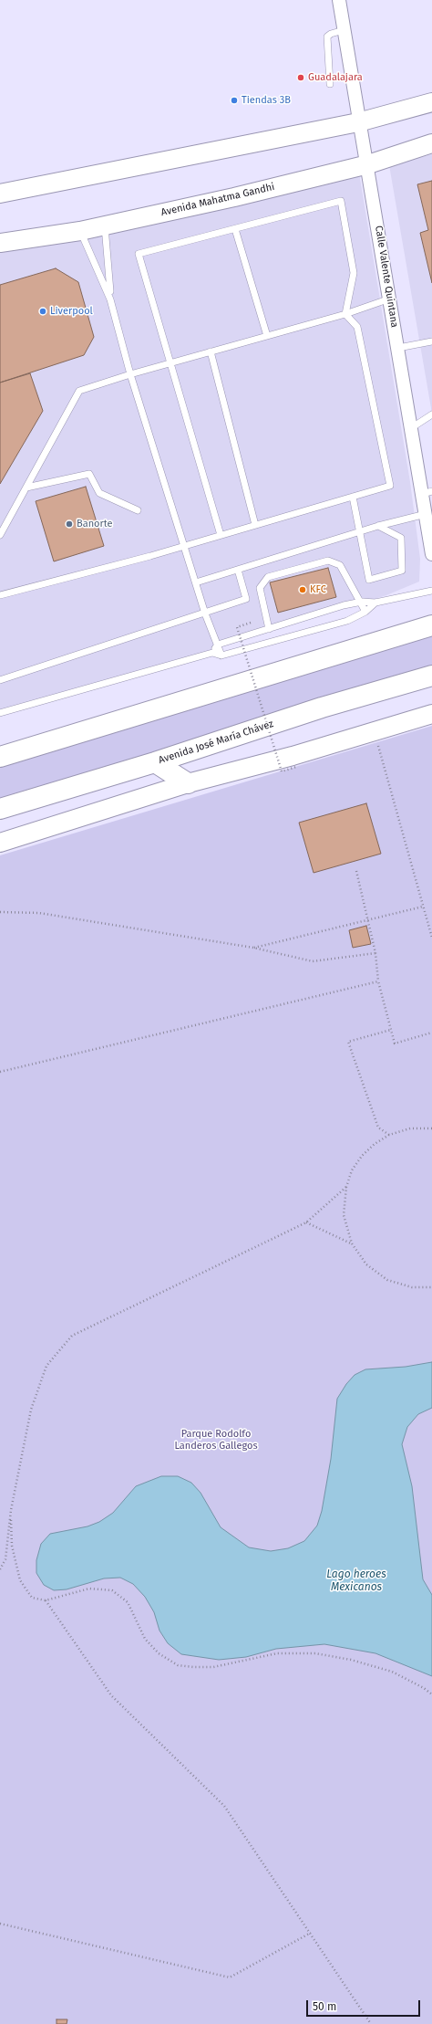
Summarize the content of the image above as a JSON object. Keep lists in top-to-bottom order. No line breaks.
{"streets":{"main road":["Avenida Mahatma Gandhi","Avenida José María Chávez"],"street":["Calle Valente Quintana"]},"crossings":[["Avenida Mahatma Gandhi","Calle Valente Quintana"]],"water":["Lago heroes Mexicanos"],"parks":["Parque Rodolfo Landeros Gallegos"],"places":["Guadalajara","Tiendas 3B","Liverpool","Banorte","KFC"],"scale_bar":"50 m"}
